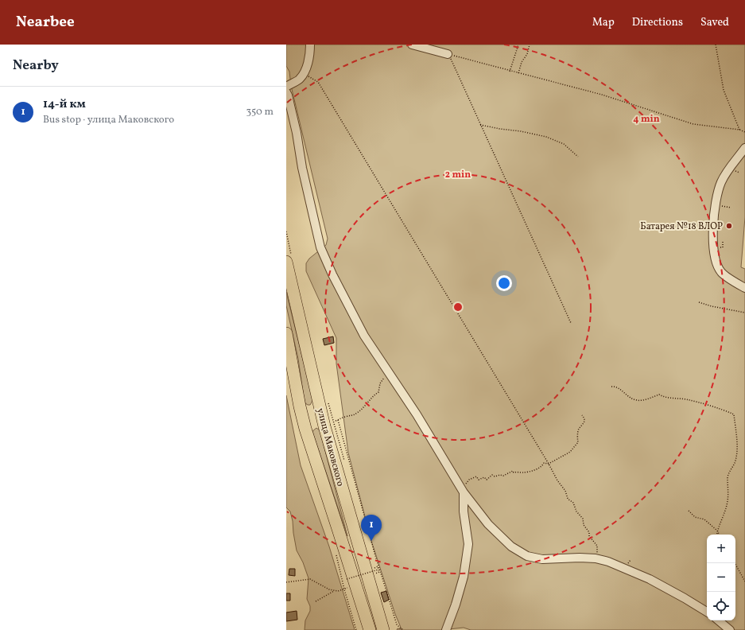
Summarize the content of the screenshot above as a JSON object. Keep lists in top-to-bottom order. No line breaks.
{"streets":{"highway":["улица Маковского"]},"places":["Батарея №18 ВЛОР"],"page":{"header":"Nearbee","nav":["Map","Directions","Saved"],"heading":"Nearby","list":[{"mark":"1","name":"14-й км","note":"Bus stop · улица Маковского","value":"350 m"}],"pins":"1","map_buttons":["+","−"]},"rings":["4 min","2 min"]}
